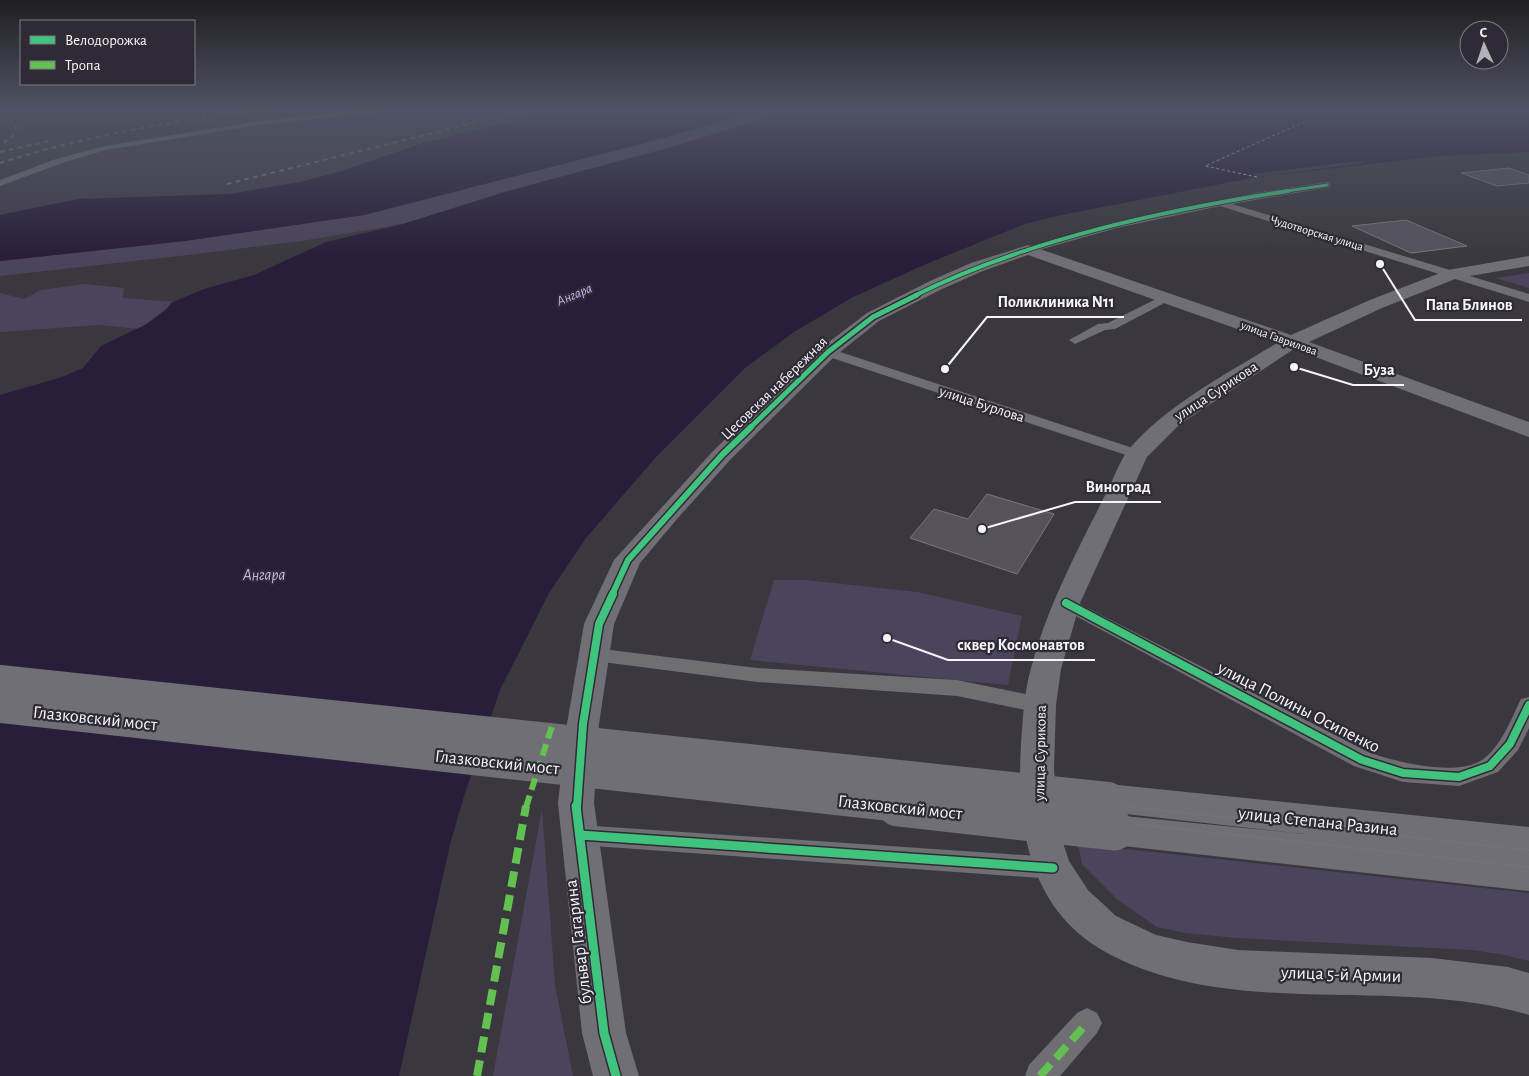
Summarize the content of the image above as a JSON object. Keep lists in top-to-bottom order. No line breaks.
{"streets":{"main road":["улица Гаврилова","Цесовская набережная","улица Сурикова","Глазковский мост","улица Степана Разина","бульвар Гагарина","улица 5-й Армии"],"street":["Чудотворская улица","улица Бурлова","улица Полины Осипенко"]},"crossings":[["Чудотворская улица","Цесовская набережная"],["Чудотворская улица","улица Сурикова"],["улица Гаврилова","Цесовская набережная"],["улица Гаврилова","улица Сурикова"],["Цесовская набережная","улица Бурлова"],["Цесовская набережная","бульвар Гагарина"],["улица Сурикова","улица Бурлова"],["улица Сурикова","улица Полины Осипенко"],["улица Сурикова","улица 5-й Армии"],["Глазковский мост","улица Степана Разина"]],"water":["Ангара"],"places":["Папа Блинов","Буза","Поликлиника N11","Виноград","сквер Космонавтов"],"legend":["Велодорожка","Тропа"],"north":"top"}
